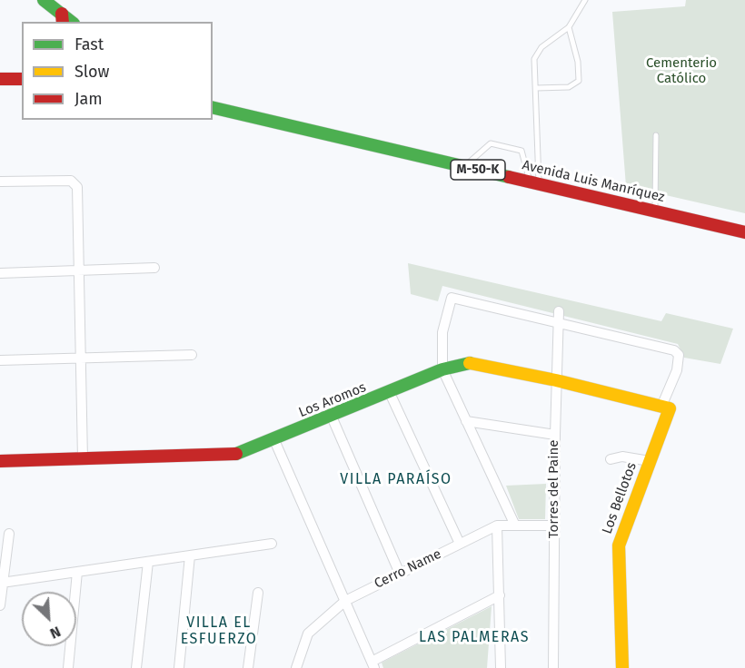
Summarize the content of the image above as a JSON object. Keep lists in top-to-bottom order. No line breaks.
{"streets":{"street":["M-50-K","Avenida Luis Manríquez","Los Aromos","Torres del Paine","Los Bellotos","Cerro Name"]},"crossings":[["Los Aromos","Torres del Paine"],["Los Aromos","Los Bellotos"],["Torres del Paine","Los Bellotos"],["Torres del Paine","Cerro Name"]],"districts":["VILLA PARAÍSO","VILLA EL ESFUERZO","LAS PALMERAS"],"parks":["Cementerio Católico"],"legend":["Fast","Slow","Jam"],"north":"bottom right"}
